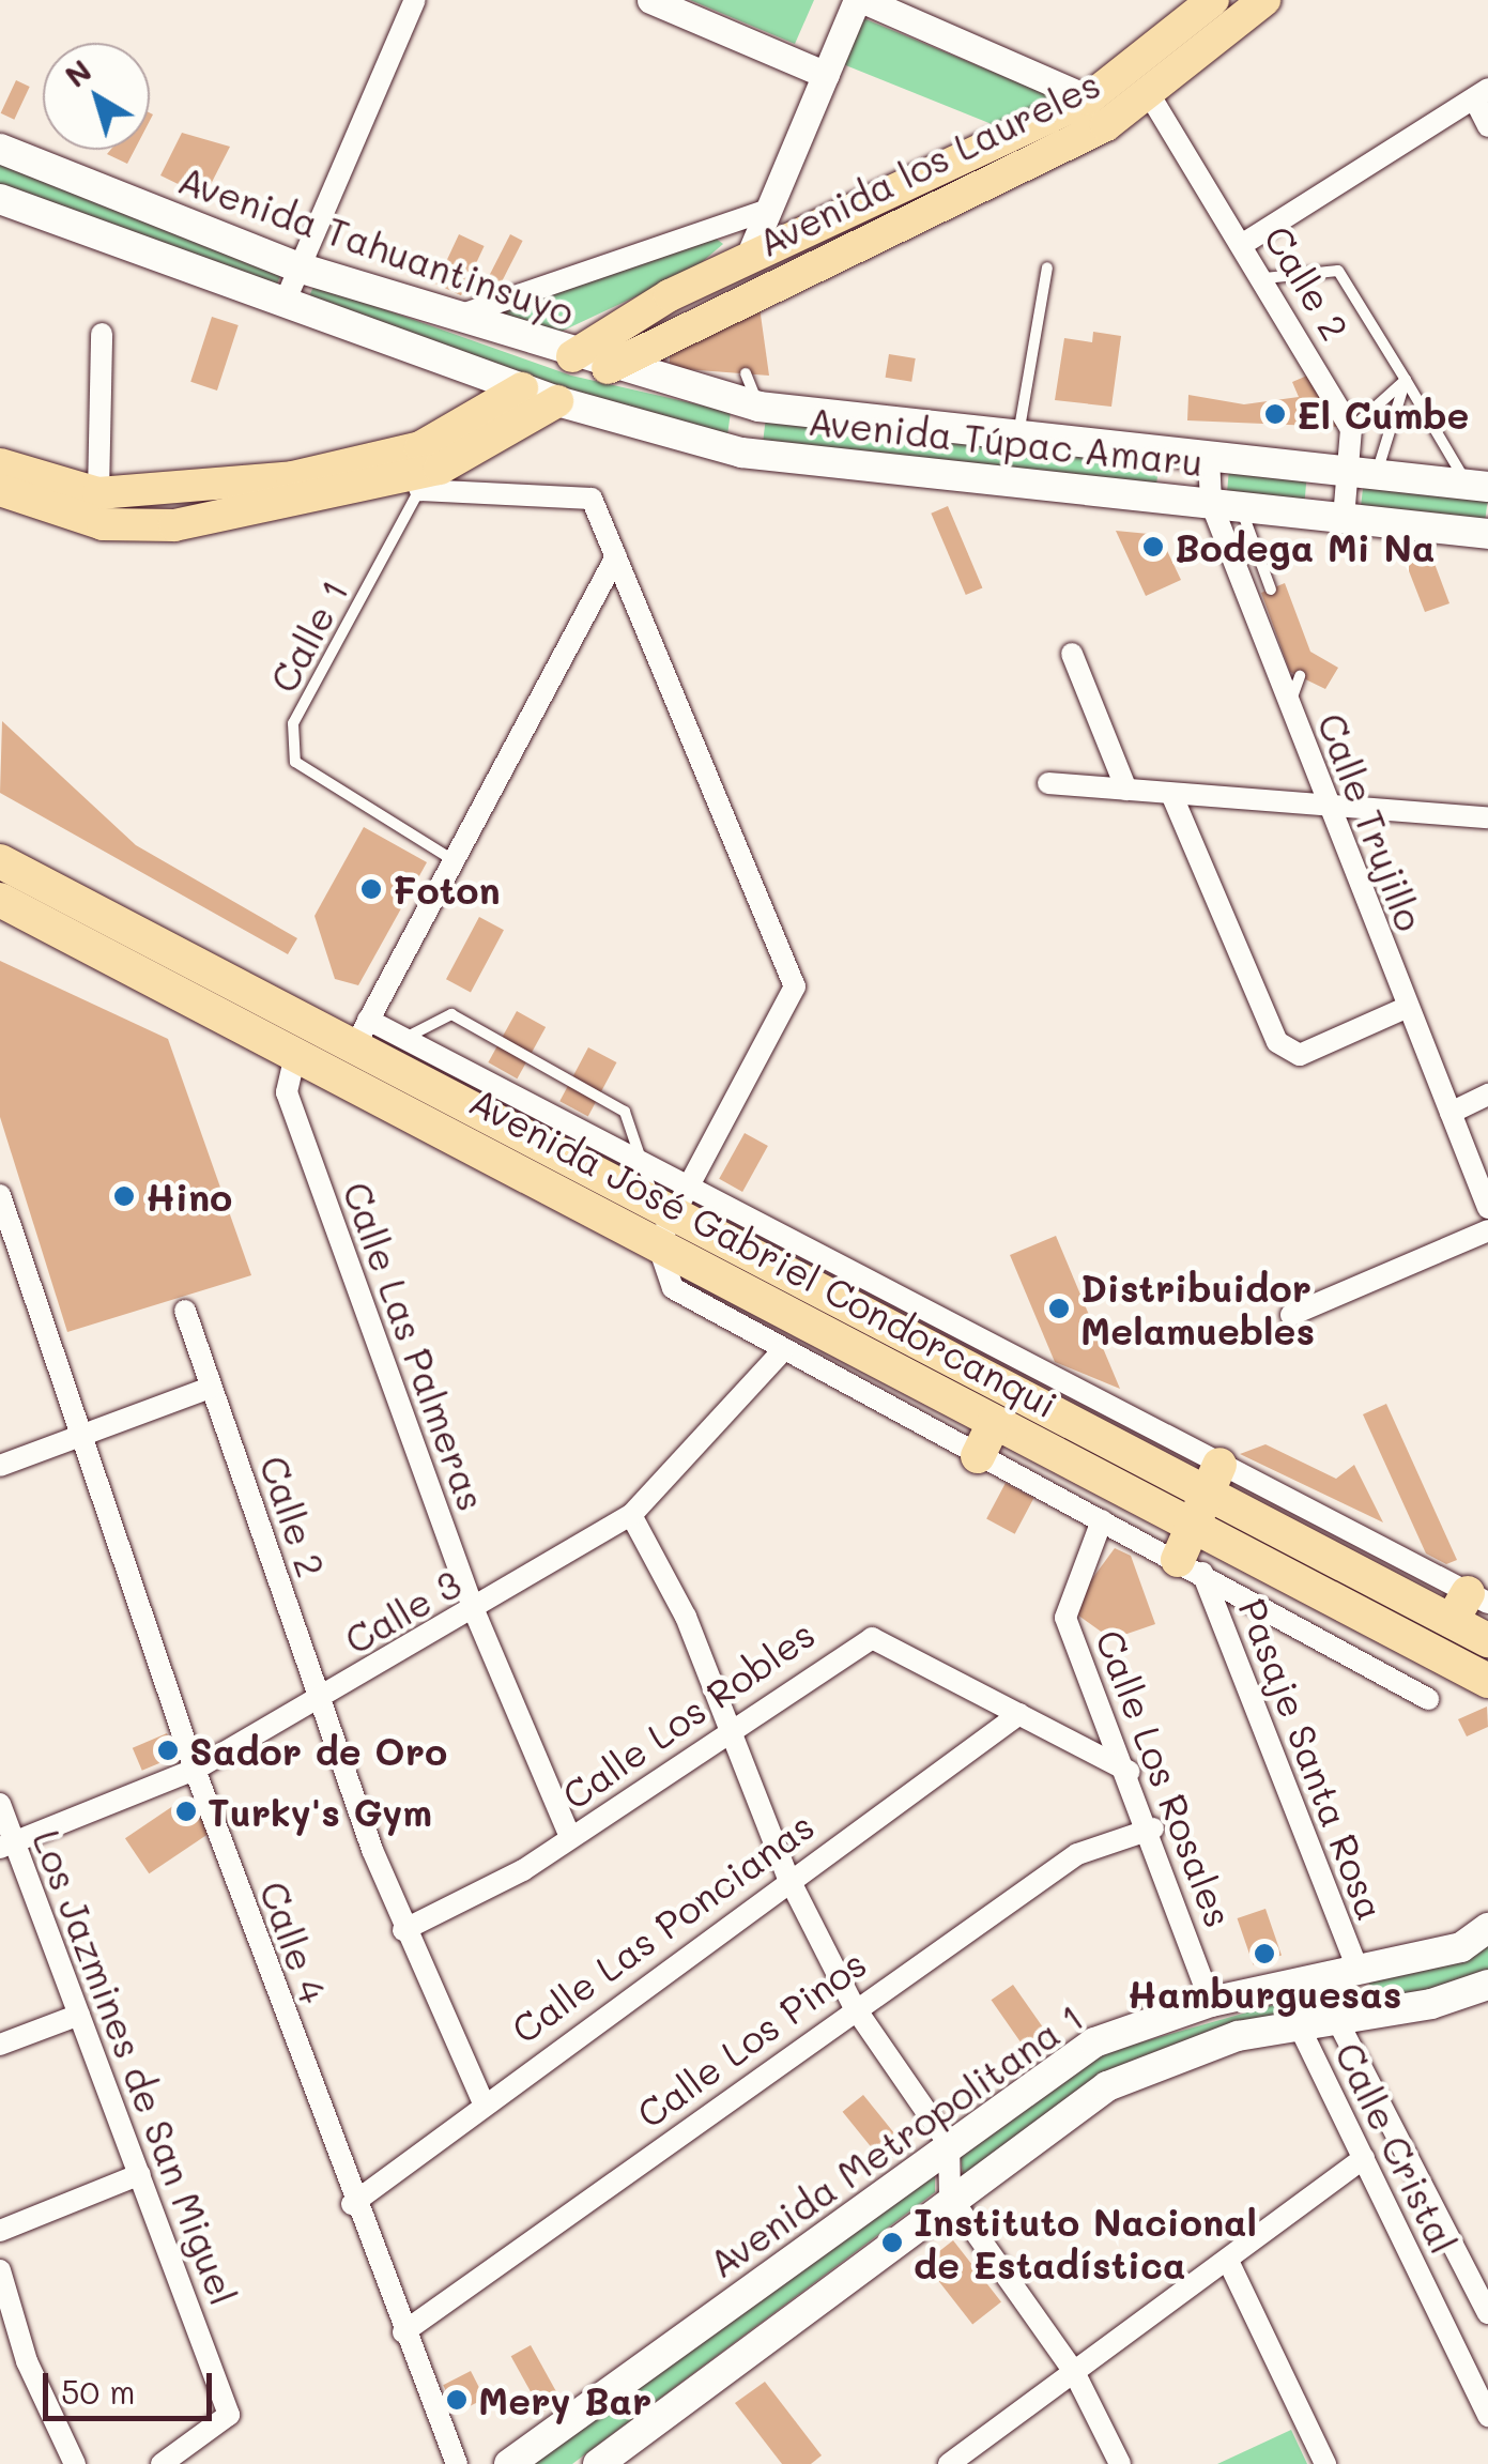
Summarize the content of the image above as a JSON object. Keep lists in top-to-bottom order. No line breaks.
{"streets":{"highway":["Avenida José Gabriel Condorcanqui"],"main road":["Avenida los Laureles","Avenida Tahuantinsuyo","Avenida Túpac Amaru","Avenida Metropolitana 1"],"street":["Calle 2","Calle Trujillo","Calle Las Palmeras","Calle 3","Calle Los Robles","Pasaje Santa Rosa","Calle Los Rosales","Calle Las Poncianas","Calle 4","Calle Los Pinos","Los Jazmines de San Miguel","Calle Cristal"],"lane":["Calle 1"]},"crossings":[["Avenida los Laureles","Avenida Tahuantinsuyo"],["Avenida los Laureles","Calle 2"],["Avenida los Laureles","Avenida Túpac Amaru"],["Avenida Tahuantinsuyo","Avenida Túpac Amaru"],["Calle 2","Avenida Túpac Amaru"],["Calle 2","Calle 3"],["Calle 2","Calle Los Robles"],["Calle 2","Calle Las Poncianas"],["Avenida Túpac Amaru","Calle Trujillo"],["Avenida José Gabriel Condorcanqui","Calle Las Palmeras"],["Calle Las Palmeras","Calle 3"],["Calle Las Palmeras","Calle Los Robles"],["Calle 3","Calle 4"],["Calle 3","Los Jazmines de San Miguel"],["Calle Los Robles","Calle Los Rosales"],["Calle Los Robles","Calle Las Poncianas"],["Pasaje Santa Rosa","Avenida Metropolitana 1"],["Calle Los Rosales","Calle Los Pinos"],["Calle Los Rosales","Avenida Metropolitana 1"],["Calle Las Poncianas","Calle 4"],["Calle 4","Calle Los Pinos"],["Avenida Metropolitana 1","Calle Cristal"]],"places":["El Cumbe","Bodega Mi Na","Foton","Hino","Distribuidor Melamuebles","Sador de Oro","Turky's Gym","Hamburguesas","Instituto Nacional de Estadística","Mery Bar"],"scale_bar":"50 m","north":"top left"}
